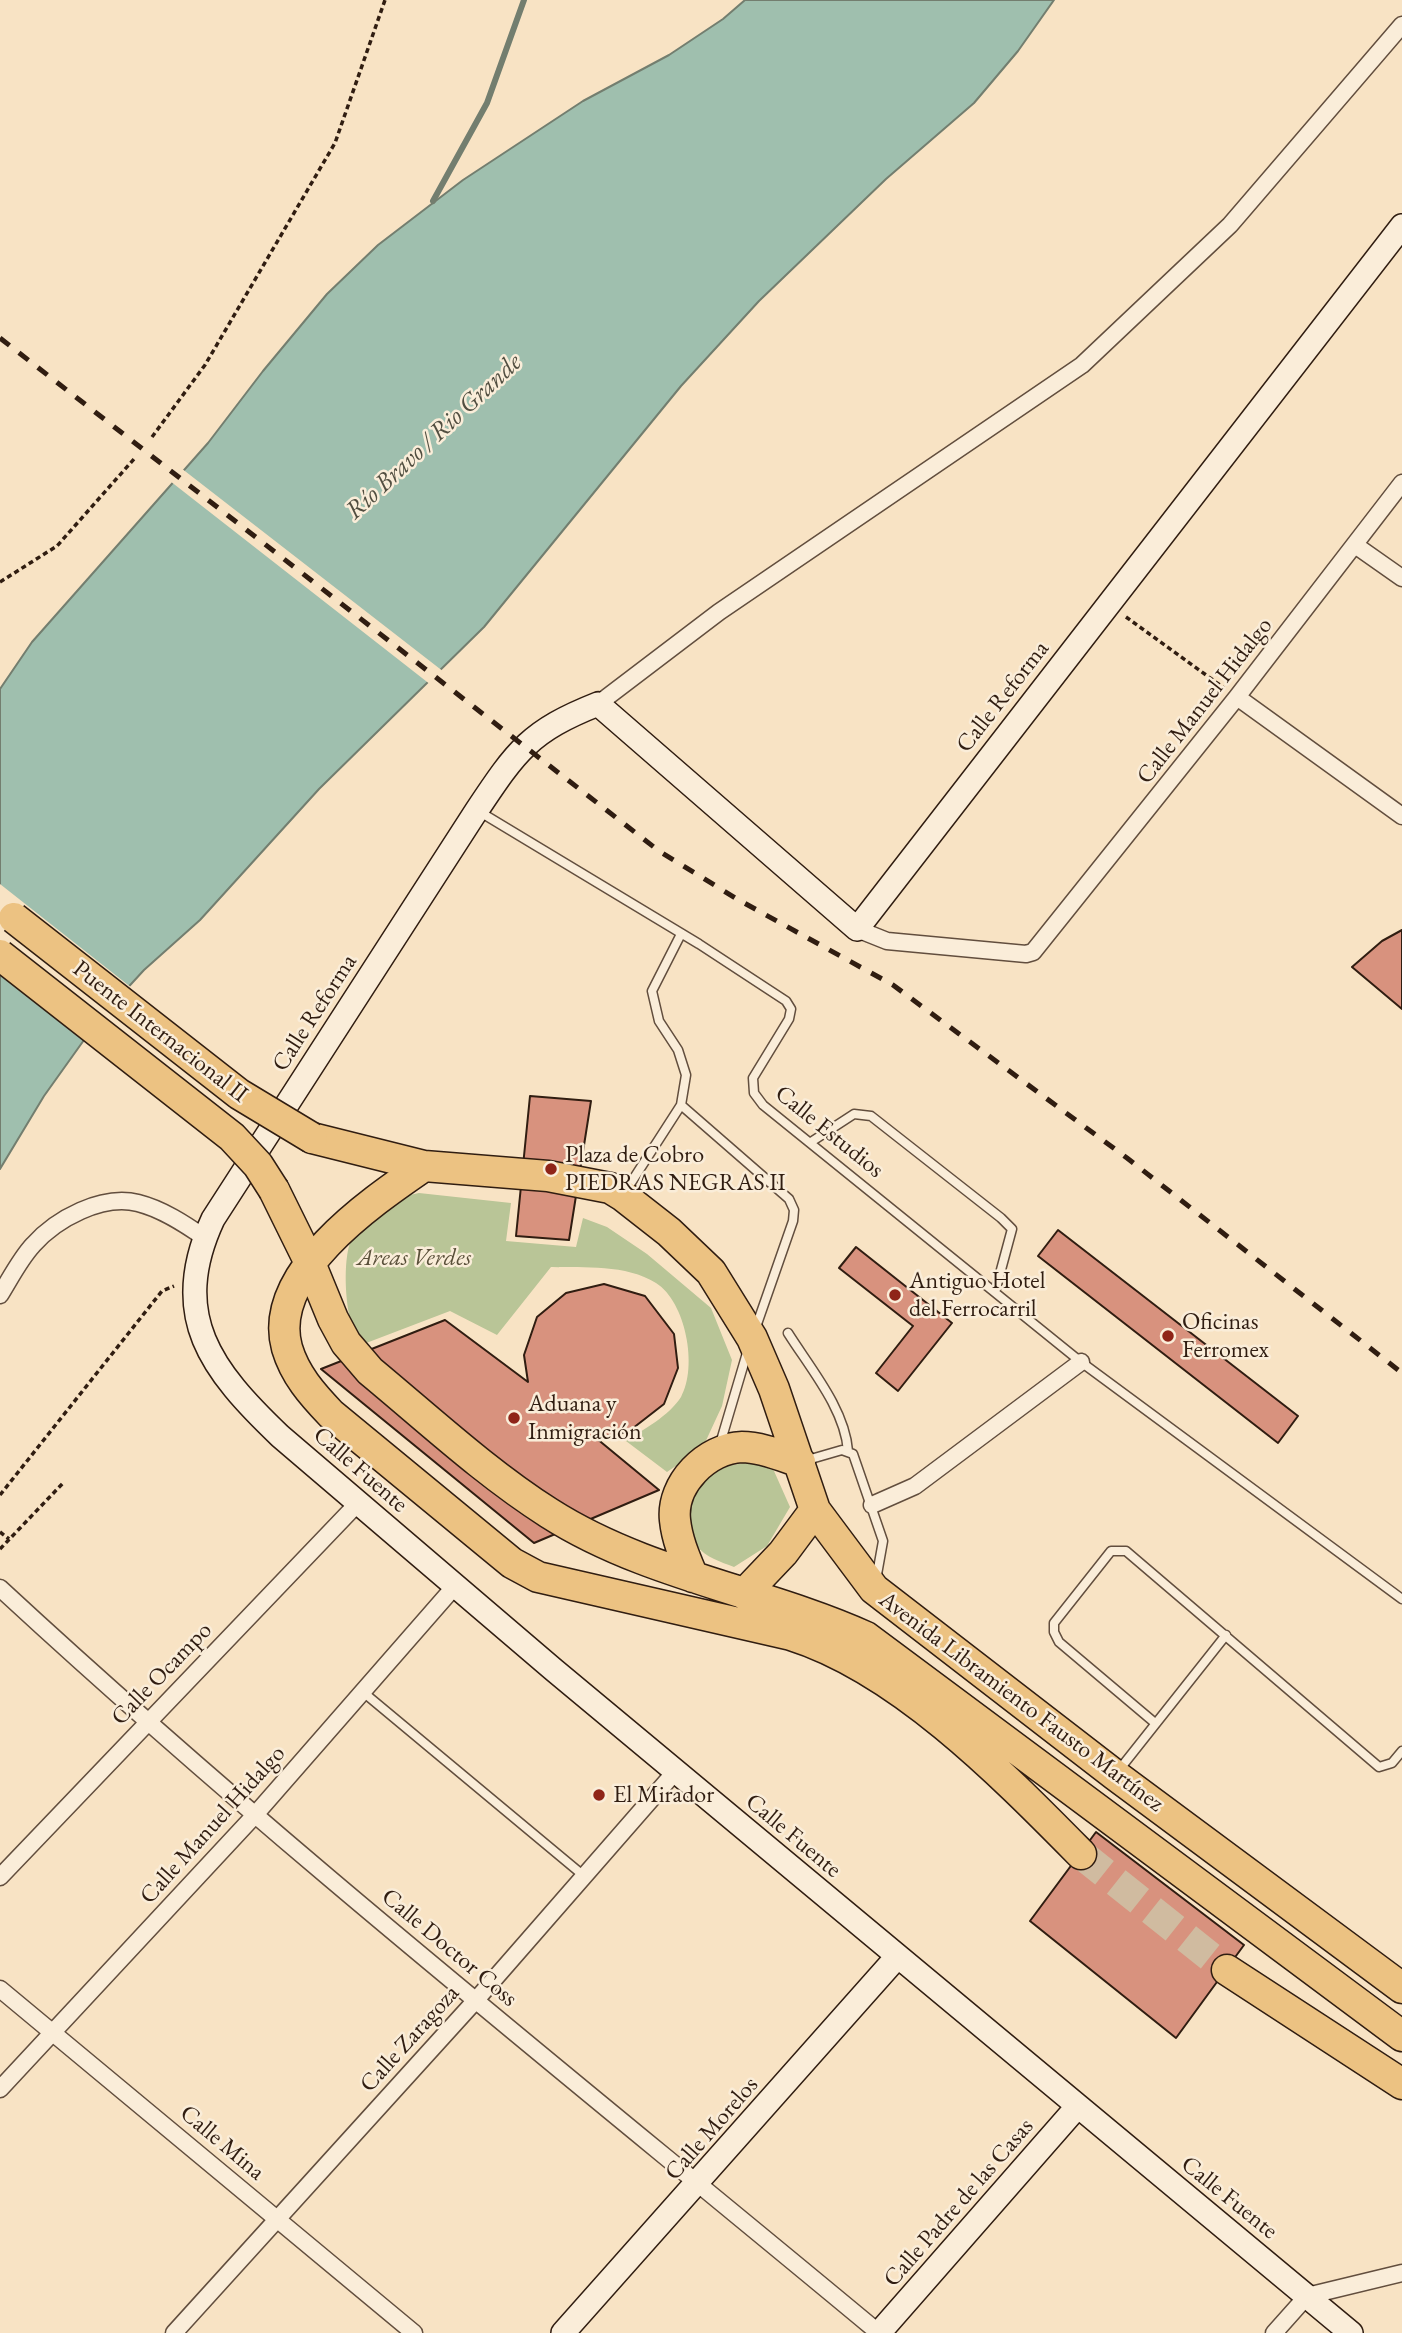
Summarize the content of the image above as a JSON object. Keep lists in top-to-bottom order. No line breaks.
{"streets":{"highway":["Puente Internacional II","Avenida Libramiento Fausto Martínez"],"street":["Calle Reforma","Calle Manuel Hidalgo","Calle Fuente","Calle Ocampo","Calle Doctor Coss","Calle Zaragoza","Calle Morelos","Calle Mina","Calle Padre de las Casas"],"lane":["Calle Estudios"]},"crossings":[["Calle Reforma","Calle Manuel Hidalgo"],["Calle Reforma","Calle Estudios"],["Calle Reforma","Calle Fuente"],["Calle Manuel Hidalgo","Calle Fuente"],["Calle Manuel Hidalgo","Calle Doctor Coss"],["Calle Manuel Hidalgo","Calle Mina"],["Puente Internacional II","Avenida Libramiento Fausto Martínez"],["Calle Fuente","Calle Ocampo"],["Calle Fuente","Calle Zaragoza"],["Calle Fuente","Calle Morelos"],["Calle Fuente","Calle Padre de las Casas"],["Calle Ocampo","Calle Doctor Coss"],["Calle Doctor Coss","Calle Zaragoza"],["Calle Doctor Coss","Calle Morelos"],["Calle Doctor Coss","Calle Padre de las Casas"],["Calle Zaragoza","Calle Mina"]],"water":["Río Bravo / Rio Grande"],"parks":["Areas Verdes"],"places":["Plaza de Cobro PIEDRAS NEGRAS II","Antiguo Hotel del Ferrocarril","Oficinas Ferromex","Aduana y Inmigración","El Mirador"]}
